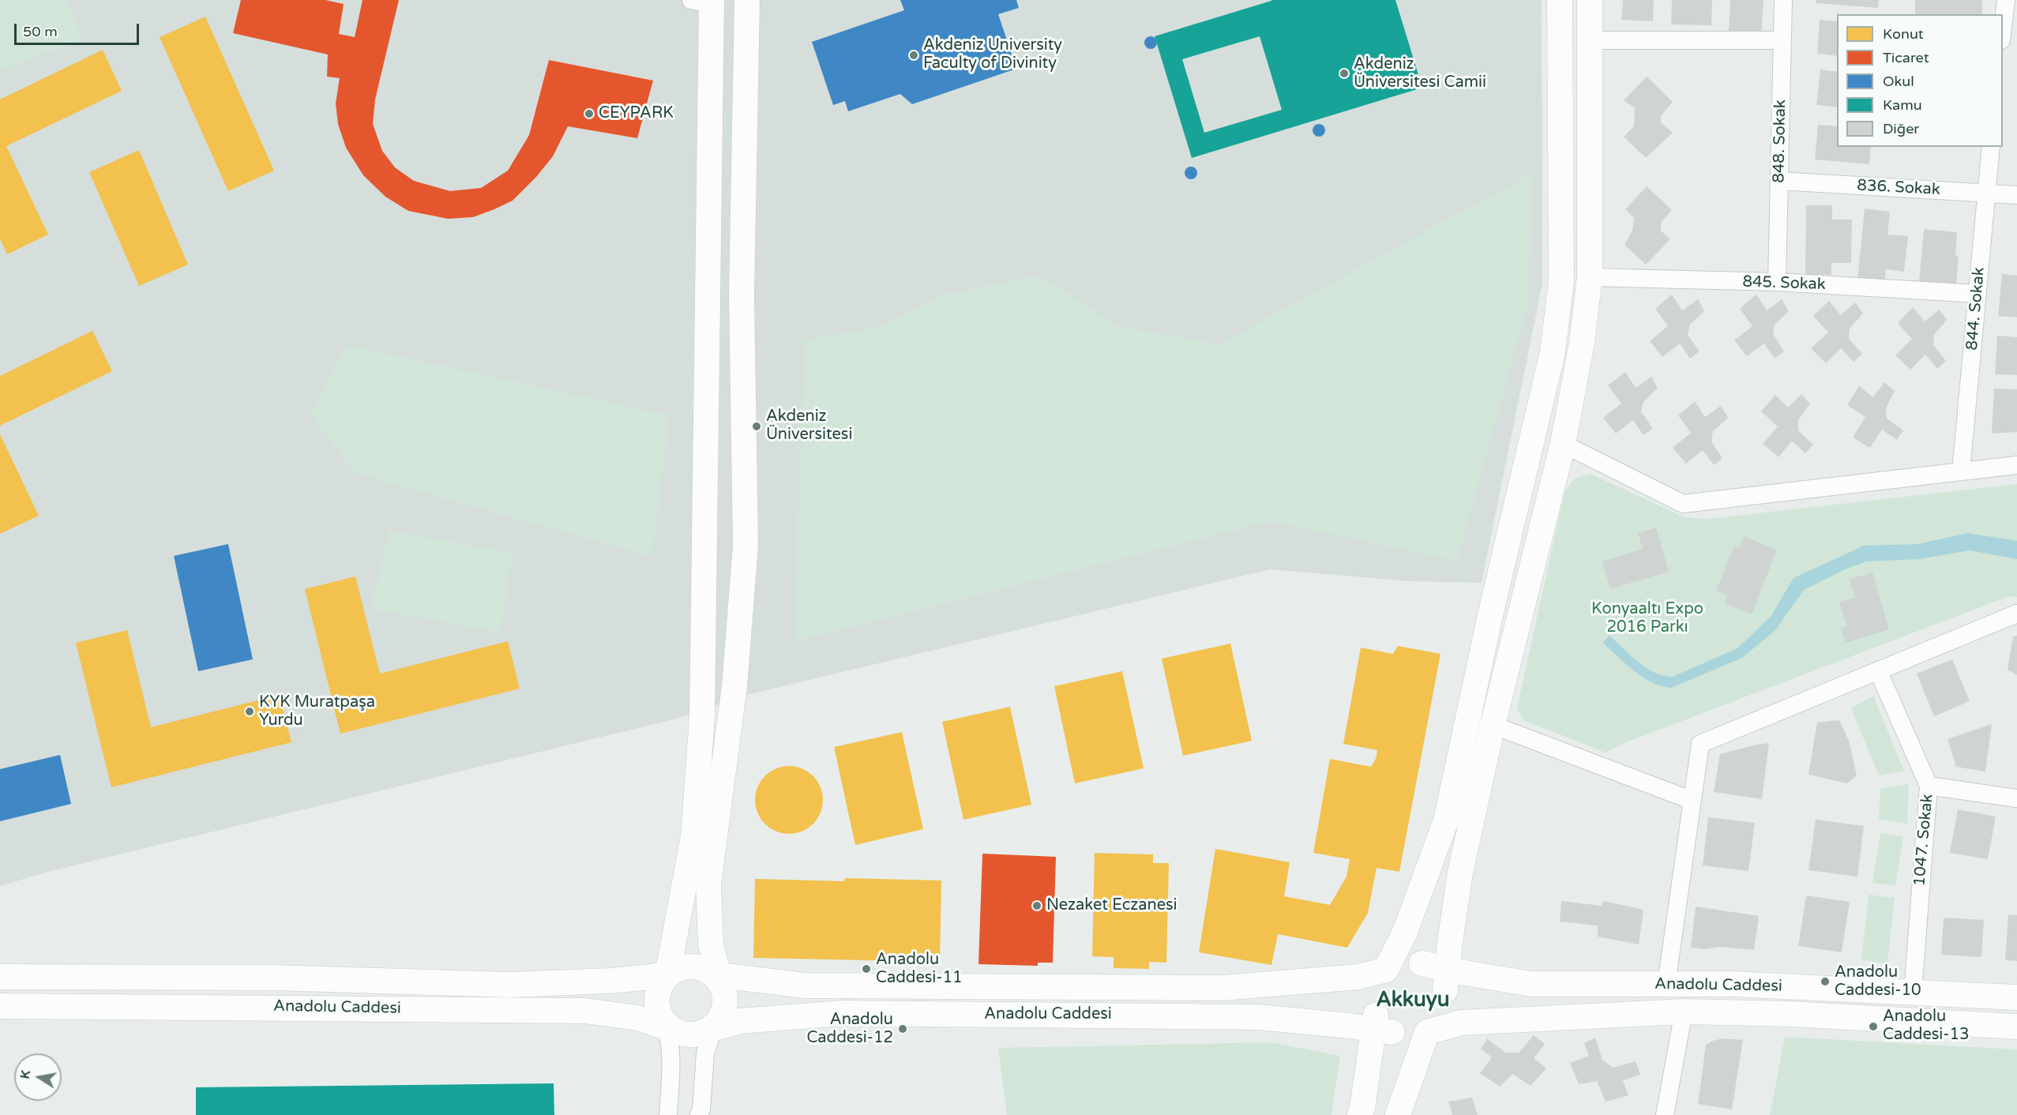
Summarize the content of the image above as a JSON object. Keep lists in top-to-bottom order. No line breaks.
{"streets":{"main road":["Anadolu Caddesi"],"street":["848. Sokak","836. Sokak","845. Sokak","844. Sokak","1047. Sokak"]},"crossings":[["848. Sokak","836. Sokak"],["848. Sokak","845. Sokak"],["836. Sokak","844. Sokak"],["845. Sokak","844. Sokak"],["1047. Sokak","Anadolu Caddesi"]],"districts":["Akkuyu"],"parks":["Konyaaltı Expo 2016 Parkı"],"places":["Akdeniz University Faculty of Divinity","Akdeniz Üniversitesi Camii","CEYPARK","Akdeniz Üniversitesi","KYK Muratpaşa Yurdu","Nezaket Eczanesi","Anadolu Caddesi-11","Anadolu Caddesi-10","Anadolu Caddesi-13","Anadolu Caddesi-12"],"legend":["Konut","Ticaret","Okul","Kamu","Diğer"],"scale_bar":"50 m","north":"left"}
